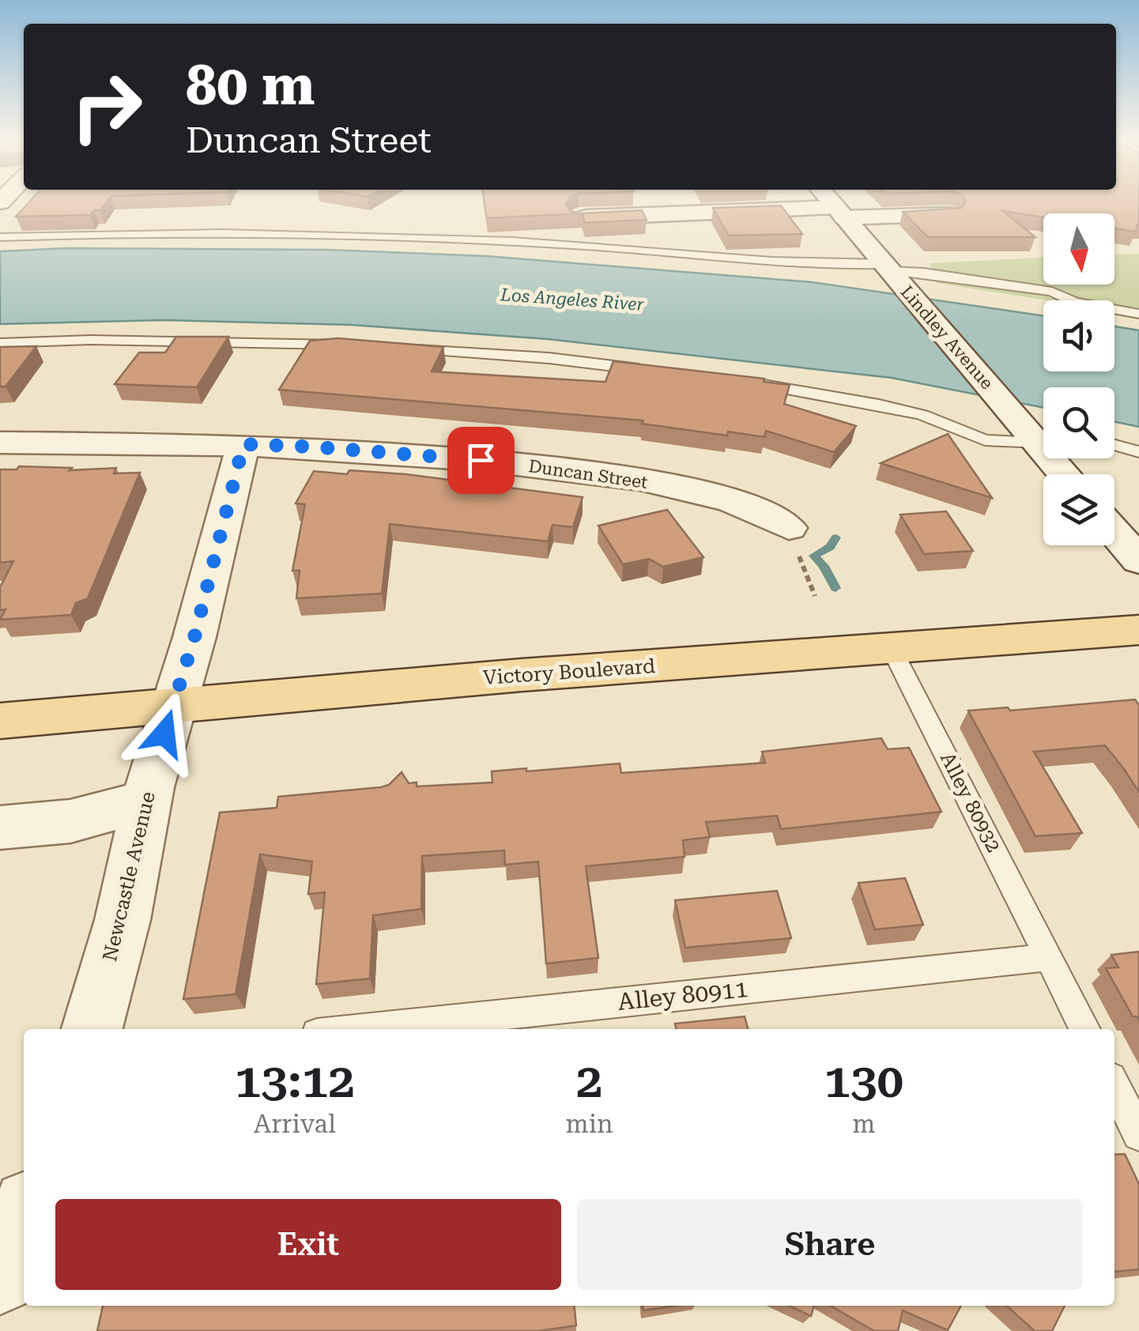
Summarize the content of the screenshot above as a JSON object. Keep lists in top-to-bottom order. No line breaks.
{"streets":{"main road":["Victory Boulevard"],"street":["Lindley Avenue","Duncan Street","Newcastle Avenue"],"lane":["Alley 80932","Alley 80911"]},"crossings":[["Duncan Street","Newcastle Avenue"],["Victory Boulevard","Alley 80932"],["Victory Boulevard","Newcastle Avenue"],["Alley 80932","Alley 80911"]],"water":["Los Angeles River"],"north":"bottom","page":{"turn":["80 m","Duncan Street"],"eta":["13:12","Arrival","2","min","130","m"],"buttons":["Exit","Share"]}}
